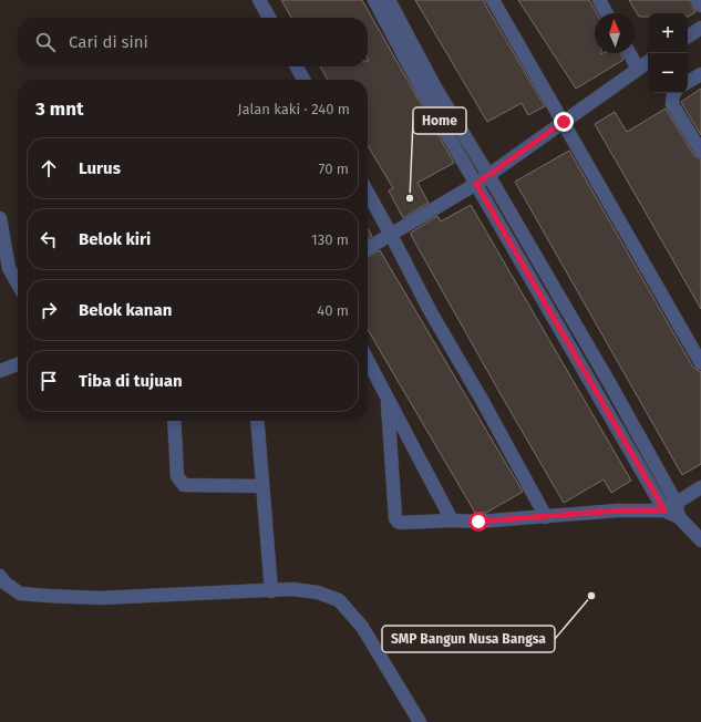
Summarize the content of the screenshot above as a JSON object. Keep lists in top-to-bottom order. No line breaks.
{"places":["Home","SMP Bangun Nusa Bangsa"],"north":"top","page":{"map_buttons":["+","−"],"search":"Cari di sini","heading":["3 mnt","Jalan kaki · 240 m"],"list":[["Lurus","70 m"],["Belok kiri","130 m"],["Belok kanan","40 m"],"Tiba di tujuan"]}}
